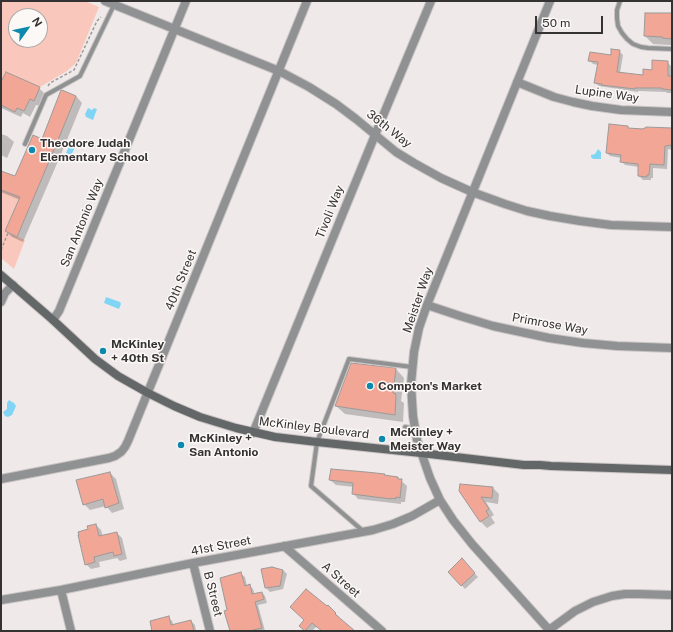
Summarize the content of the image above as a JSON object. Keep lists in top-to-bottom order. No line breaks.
{"streets":{"street":["Lupine Way","36th Way","Tivoli Way","San Antonio Way","40th Street","Meister Way","Primrose Way","McKinley Boulevard","41st Street","A Street","B Street"]},"crossings":[["Lupine Way","Meister Way"],["36th Way","Tivoli Way"],["36th Way","San Antonio Way"],["36th Way","40th Street"],["36th Way","Meister Way"],["Tivoli Way","McKinley Boulevard"],["San Antonio Way","McKinley Boulevard"],["40th Street","McKinley Boulevard"],["Meister Way","Primrose Way"],["Meister Way","McKinley Boulevard"],["Meister Way","41st Street"],["41st Street","A Street"],["41st Street","B Street"]],"places":["Theodore Judah Elementary School","McKinley + 40th St","Compton's Market","McKinley + Meister Way","McKinley + San Antonio"],"scale_bar":"50 m","north":"top right"}
